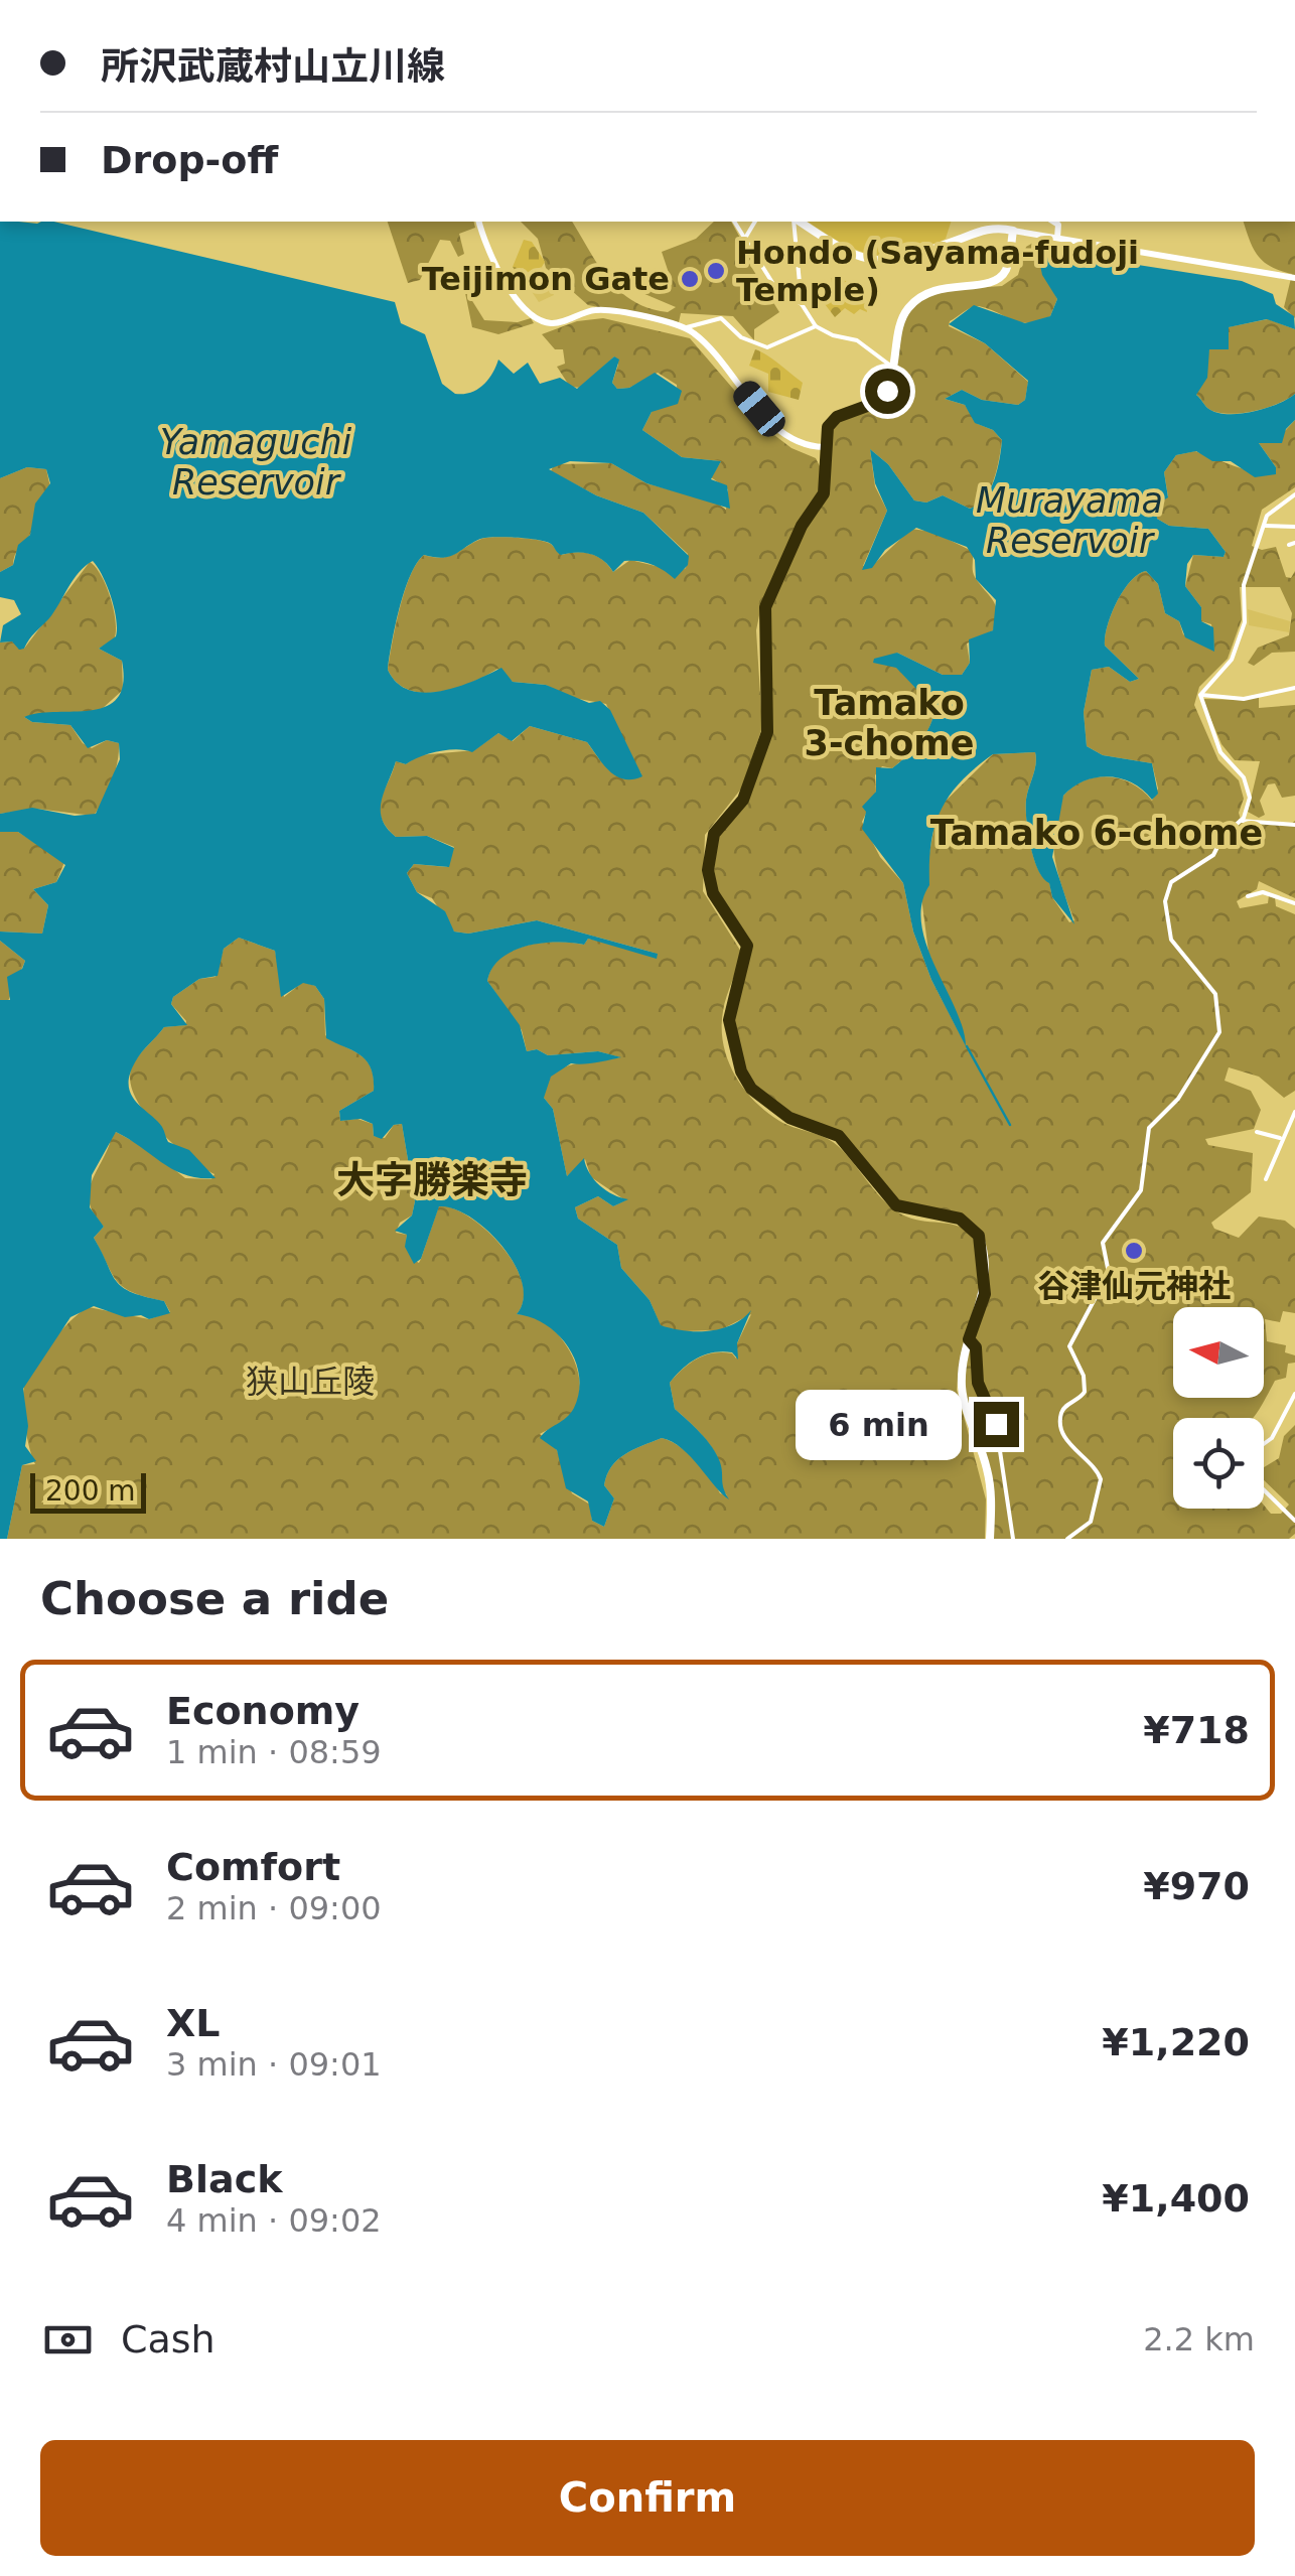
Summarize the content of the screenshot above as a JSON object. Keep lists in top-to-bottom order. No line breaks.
{"districts":["Tamako 3-chome","Tamako 6-chome","大字勝楽寺"],"water":["Yamaguchi Reservoir","Murayama Reservoir"],"parks":["狭山丘陵"],"places":["Hondo (Sayama-fudoji Temple)","Teijimon Gate","谷津仙元神社"],"scale_bar":"200 m","north":"left","page":{"banner":["所沢武蔵村山立川線","Drop-off"],"bubble":"6 min","scale":"200 m","heading":"Choose a ride","list":[{"name":"Economy","note":"1 min · 08:59","value":"¥718"},{"name":"Comfort","note":"2 min · 09:00","value":"¥970"},{"name":"XL","note":"3 min · 09:01","value":"¥1,220"},{"name":"Black","note":"4 min · 09:02","value":"¥1,400"}],"pay":["Cash","2.2 km"],"buttons":"Confirm"}}
